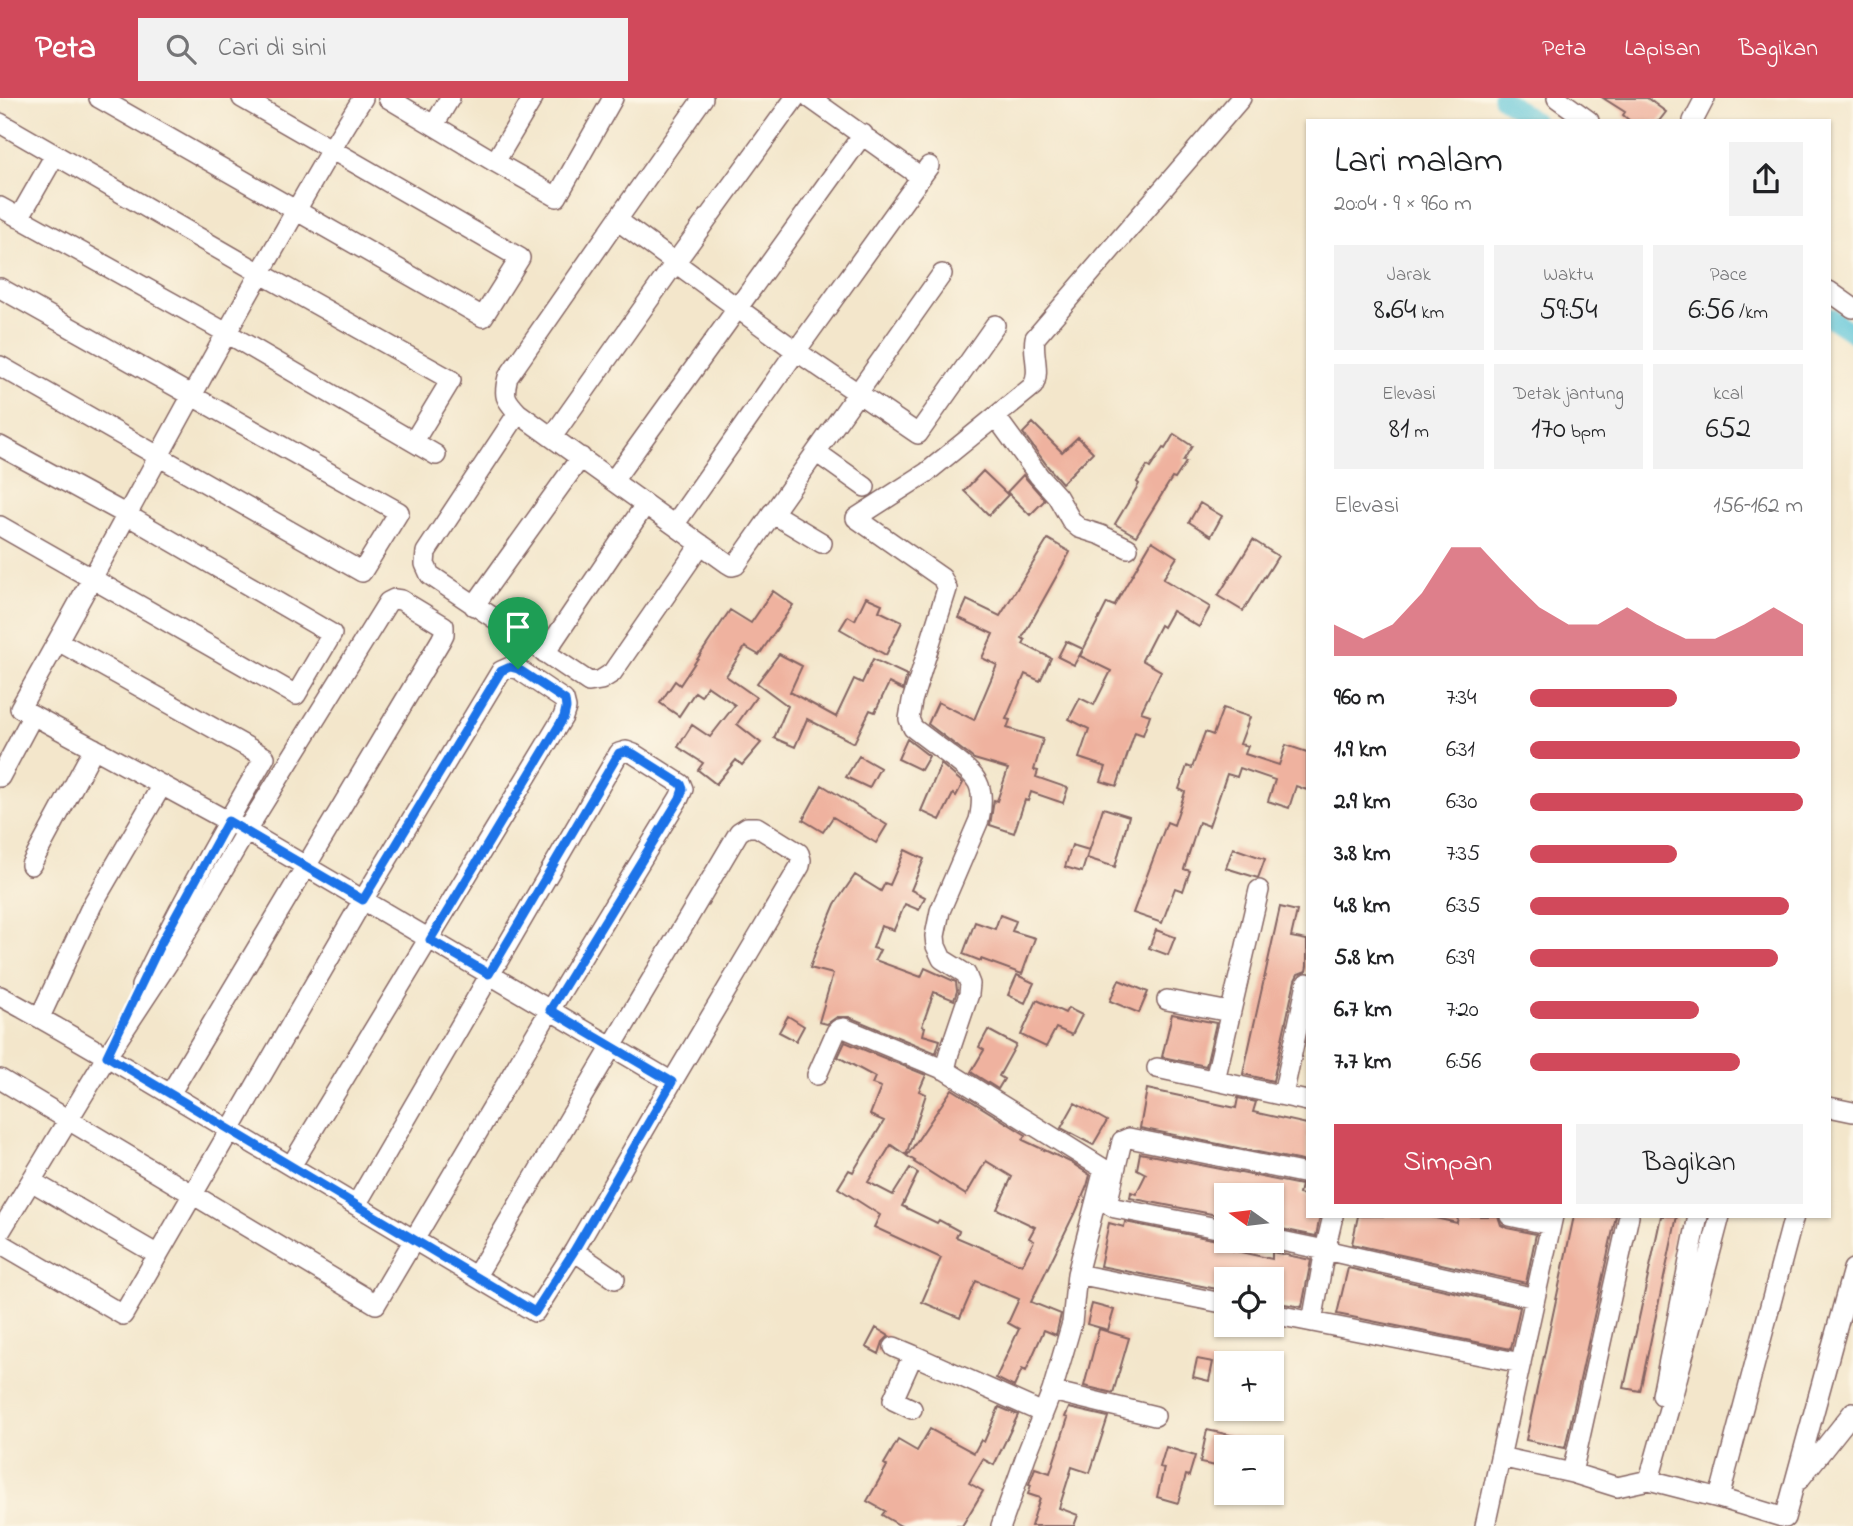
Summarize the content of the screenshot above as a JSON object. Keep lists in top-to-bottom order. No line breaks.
{"north":"left","page":{"header":"Peta","search":"Cari di sini","nav":["Peta","Lapisan","Bagikan"],"heading":["Lari malam","20:04 · 9 × 960 m"],"stats":[["Jarak","8.64 km"],["Waktu","59:54"],["Pace","6:56 /km"],["Elevasi","81 m"],["Detak jantung","170 bpm"],["kcal","652"]],"chart":["Elevasi","156–162 m"],"list":[{"name":"960 m","note":"7:34"},{"name":"1.9 km","note":"6:31"},{"name":"2.9 km","note":"6:30"},{"name":"3.8 km","note":"7:35"},{"name":"4.8 km","note":"6:35"},{"name":"5.8 km","note":"6:39"},{"name":"6.7 km","note":"7:20"},{"name":"7.7 km","note":"6:56"}],"buttons":["Simpan","Bagikan"],"map_buttons":["+","−"]}}
